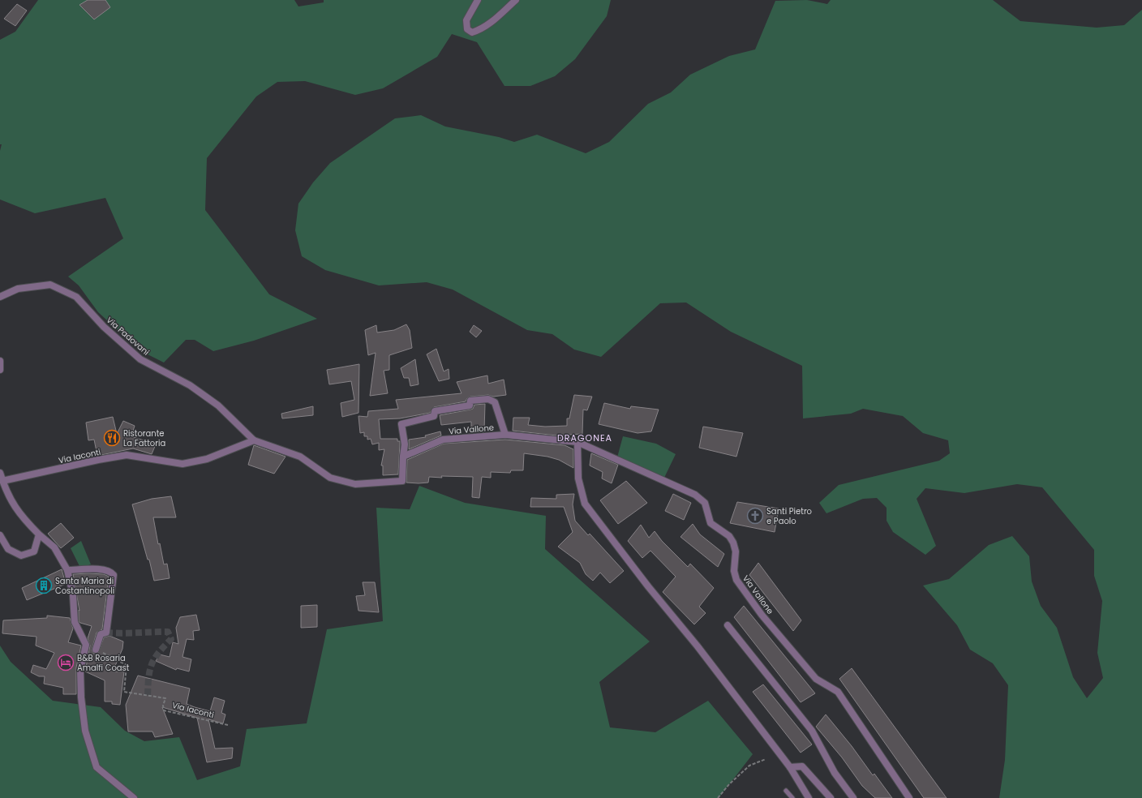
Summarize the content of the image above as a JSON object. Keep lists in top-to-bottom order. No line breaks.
{"streets":{"street":["Via Padovani","Via Vallone","Via Iaconti"]},"crossings":[["Via Padovani","Via Vallone"],["Via Padovani","Via Iaconti"],["Via Vallone","Via Iaconti"]],"districts":["DRAGONEA"],"places":{"restaurant":["Ristorante La Fattoria"],"church":["Santi Pietro e Paolo"],"building":["Santa Maria di Costantinopoli"],"hotel":["B&B Rosaria Amalfi Coast"]}}
